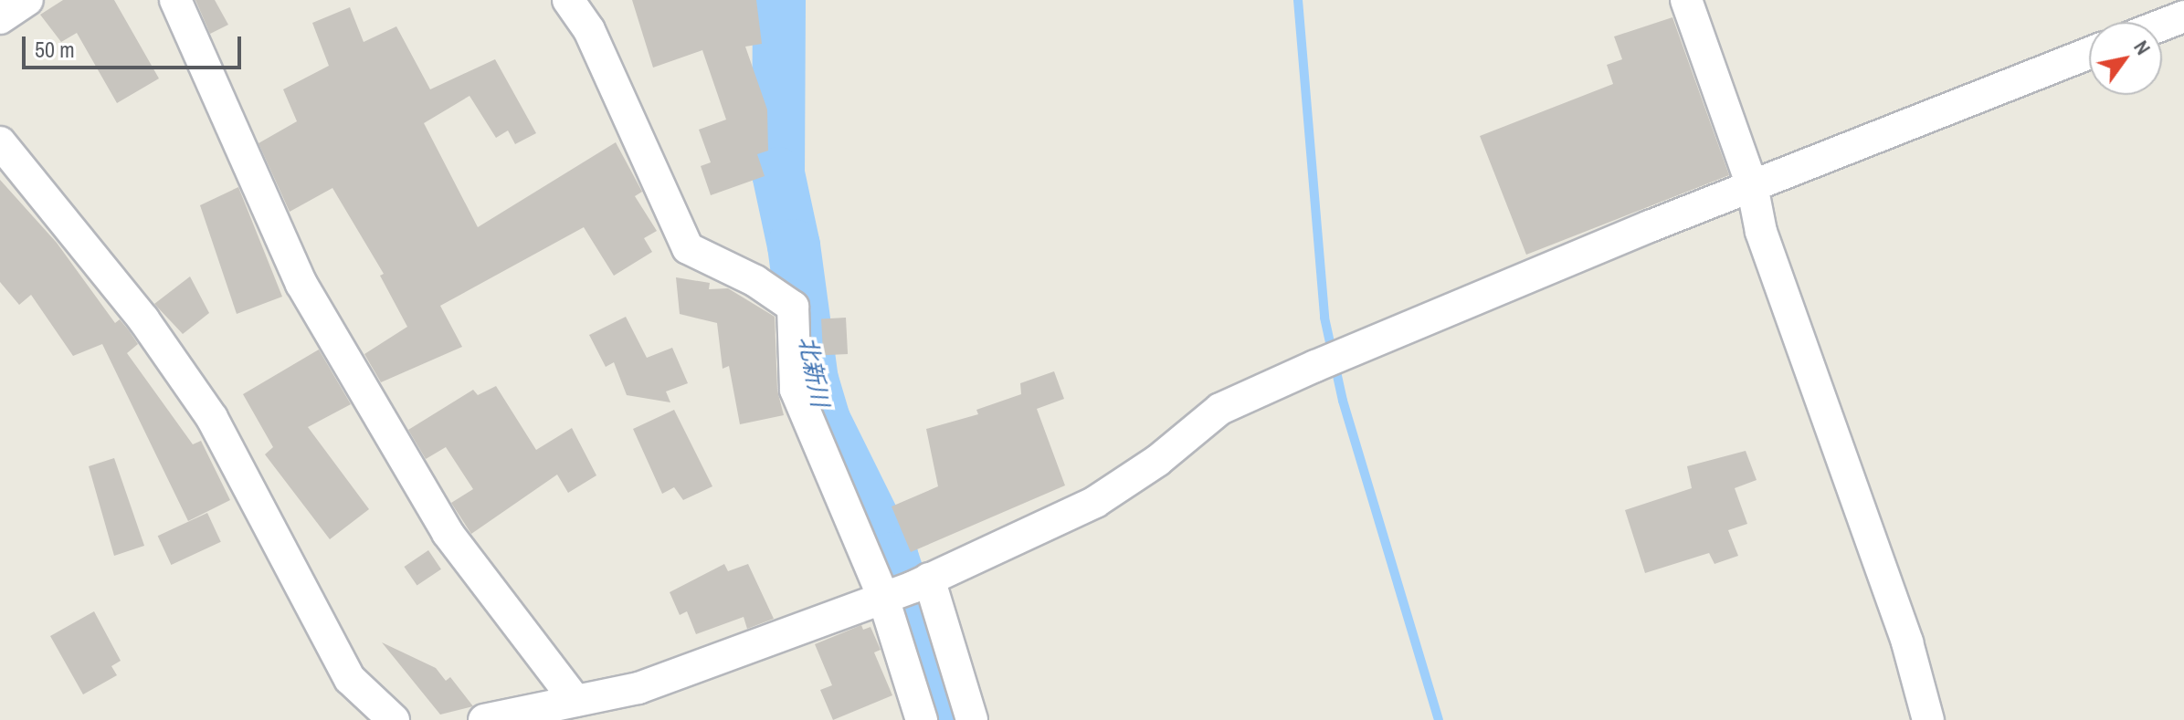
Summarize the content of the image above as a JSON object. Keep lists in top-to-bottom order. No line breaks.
{"water":["北新川"],"scale_bar":"50 m","north":"top right"}
